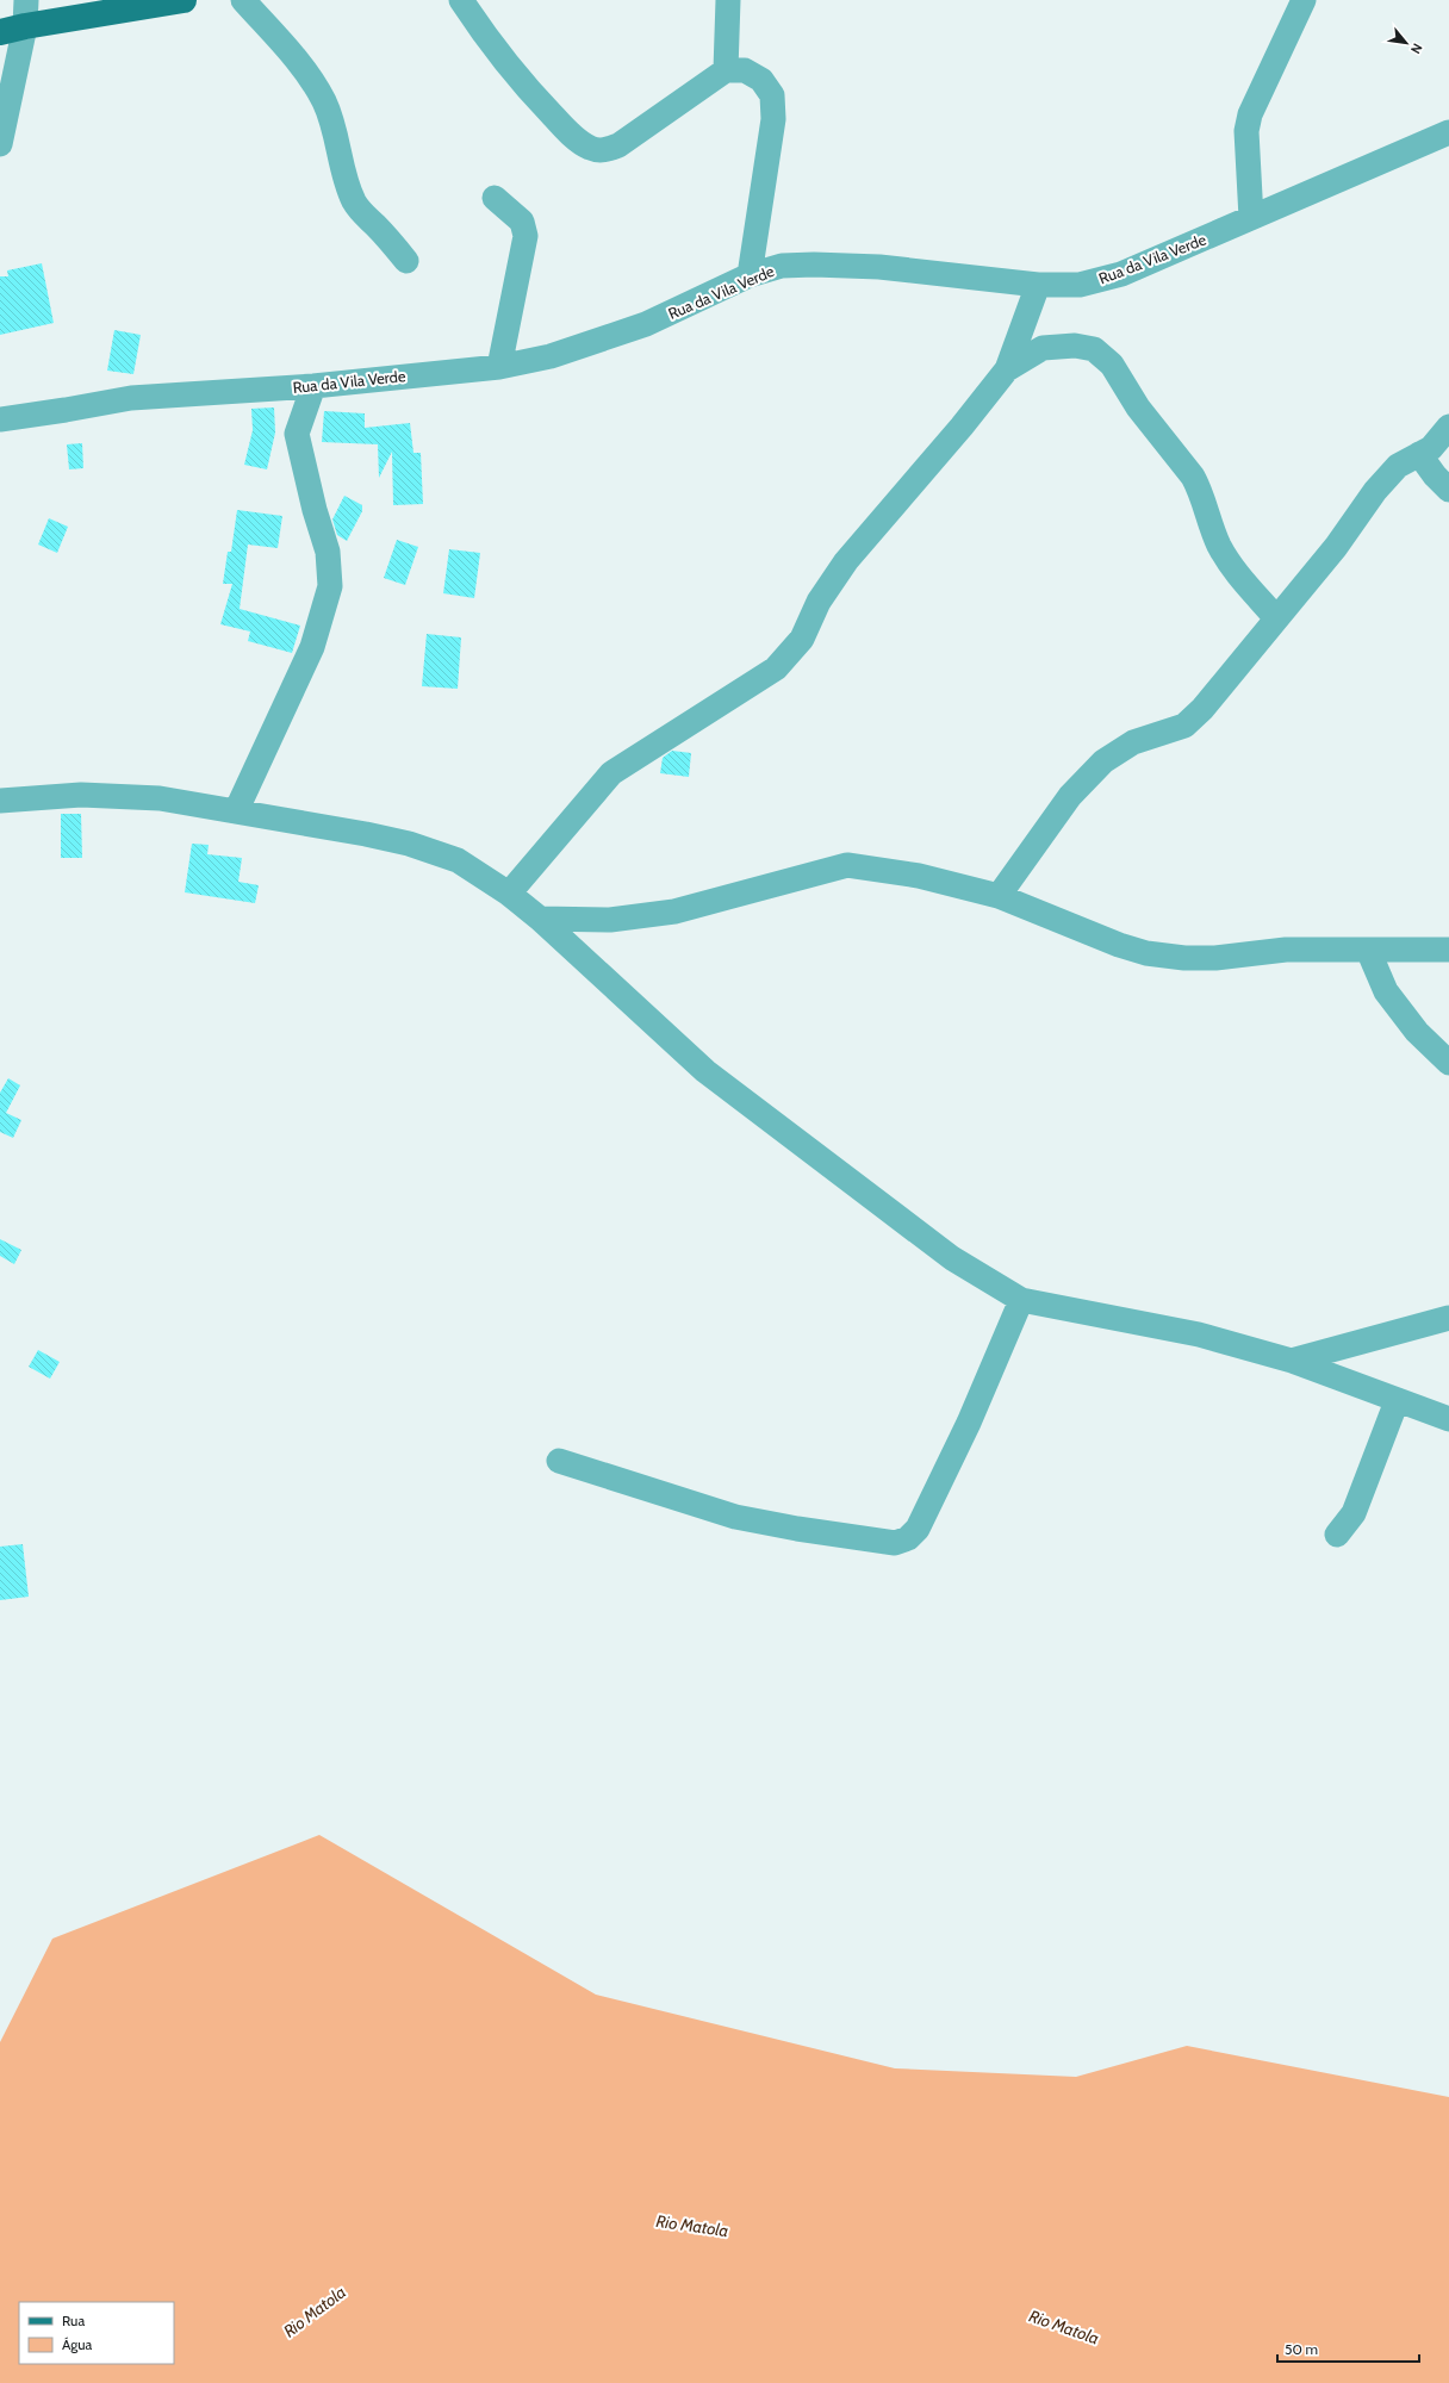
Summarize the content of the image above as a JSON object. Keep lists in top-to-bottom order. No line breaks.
{"streets":{"street":["Rua da Vila Verde"]},"water":["Rio Matola"],"legend":["Rua","Água"],"scale_bar":"50 m","north":"bottom right"}
